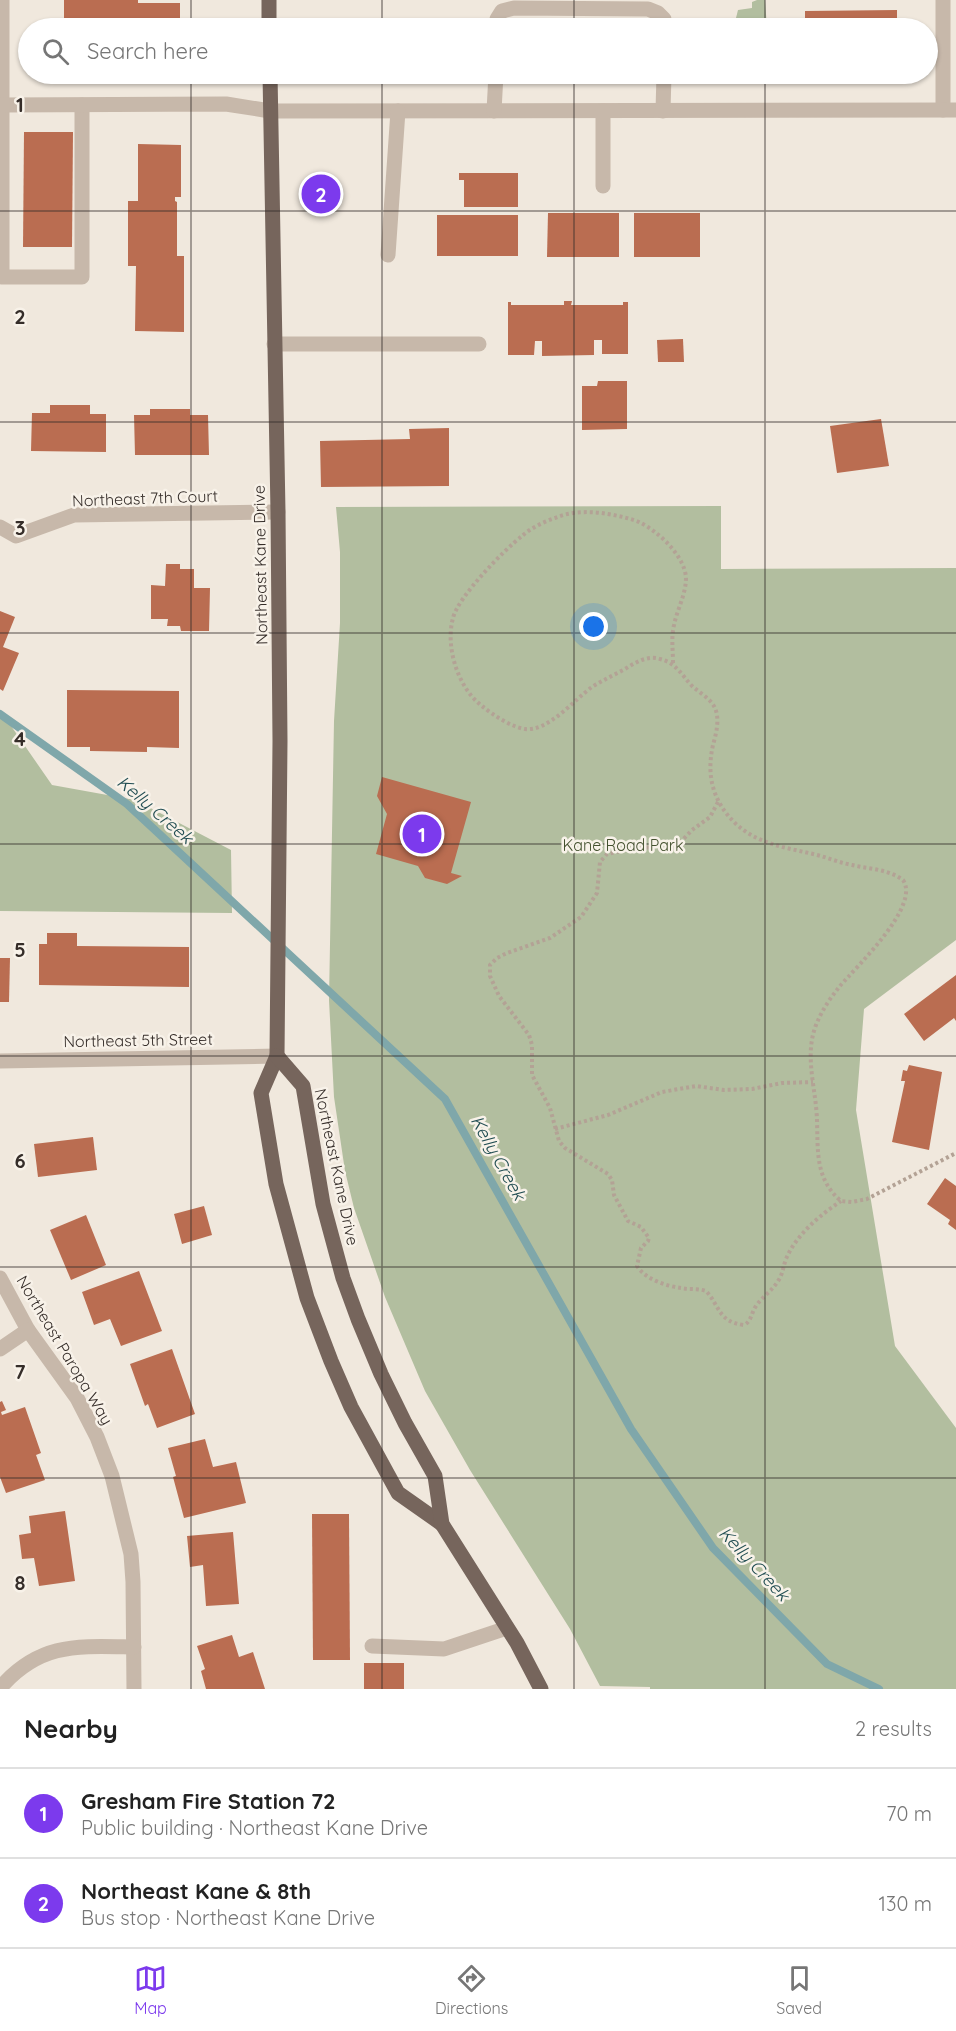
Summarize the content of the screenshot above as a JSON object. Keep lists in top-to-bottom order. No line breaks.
{"streets":{"main road":["Northeast Kane Drive"],"street":["Northeast 7th Court","Northeast 5th Street","Northeast Paropa Way"]},"crossings":[["Northeast 7th Court","Northeast Kane Drive"],["Northeast Kane Drive","Northeast 5th Street"]],"water":["Kelly Creek"],"parks":["Kane Road Park"],"page":{"search":"Search here","pins":["2","1"],"heading":["Nearby","2 results"],"list":[{"mark":"1","name":"Gresham Fire Station 72","note":"Public building · Northeast Kane Drive","value":"70 m"},{"mark":"2","name":"Northeast Kane & 8th","note":"Bus stop · Northeast Kane Drive","value":"130 m"}],"nav":["Map","Directions","Saved"]},"grid":{"rows":["1","2","3","4","5","6","7","8"]}}
